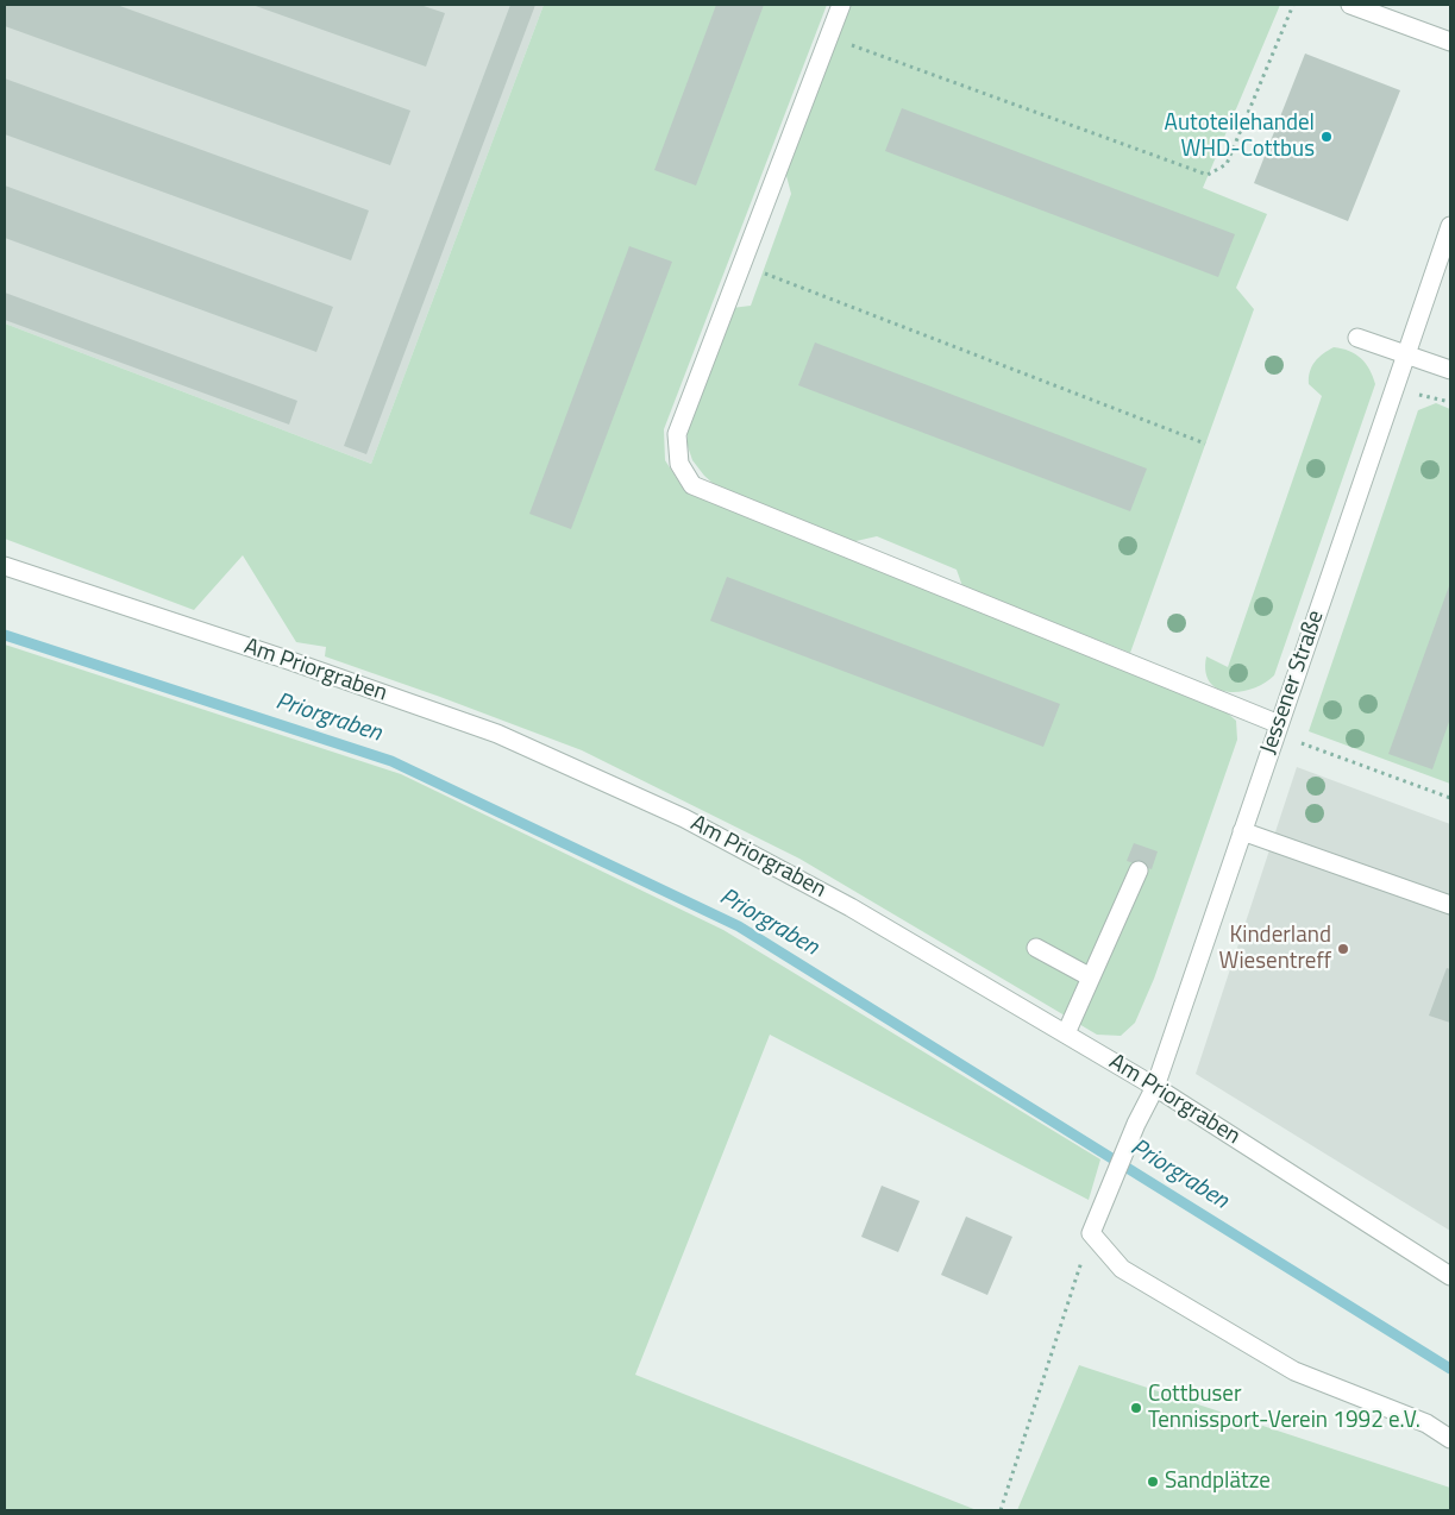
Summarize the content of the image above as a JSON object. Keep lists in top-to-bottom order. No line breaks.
{"streets":{"street":["Am Priorgraben","Jessener Straße"]},"crossings":[["Am Priorgraben","Jessener Straße"]],"water":["Priorgraben"],"places":["Autoteilehandel WHD-Cottbus","Kinderland Wiesentreff","Cottbuser Tennissport-Verein 1992 e.V.","Sandplätze"]}
